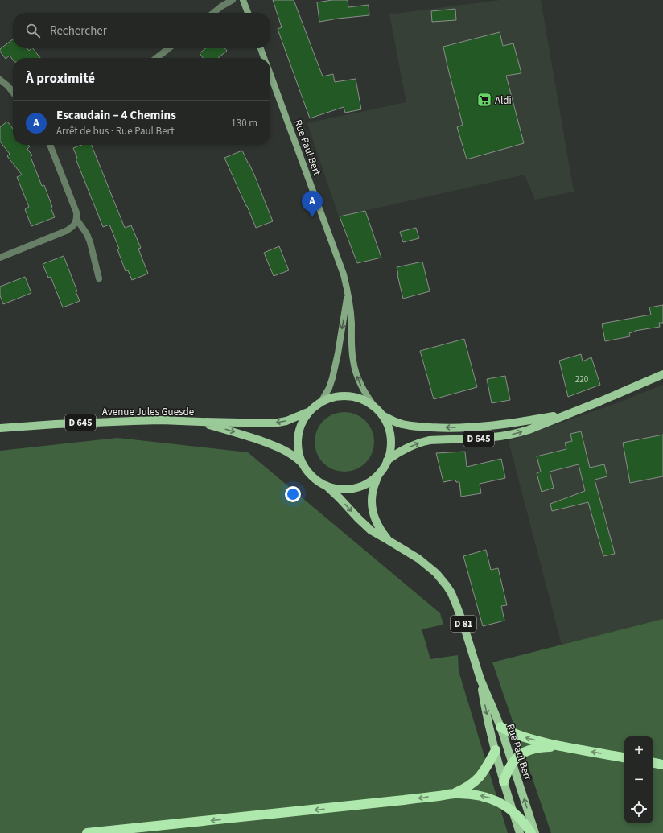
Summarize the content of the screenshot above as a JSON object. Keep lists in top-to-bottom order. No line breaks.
{"streets":{"main road":["Rue Paul Bert","Avenue Jules Guesde","D 645","D 81"]},"crossings":[["Rue Paul Bert","Avenue Jules Guesde"],["Rue Paul Bert","D 645"],["Avenue Jules Guesde","D 645"]],"places":{"supermarket":["Aldi"]},"house_numbers":["220"],"page":{"search":"Rechercher","heading":"À proximité","list":[{"mark":"A","name":"Escaudain – 4 Chemins","note":"Arrêt de bus · Rue Paul Bert","value":"130 m"}],"pins":"A","map_buttons":["+","−"]}}
